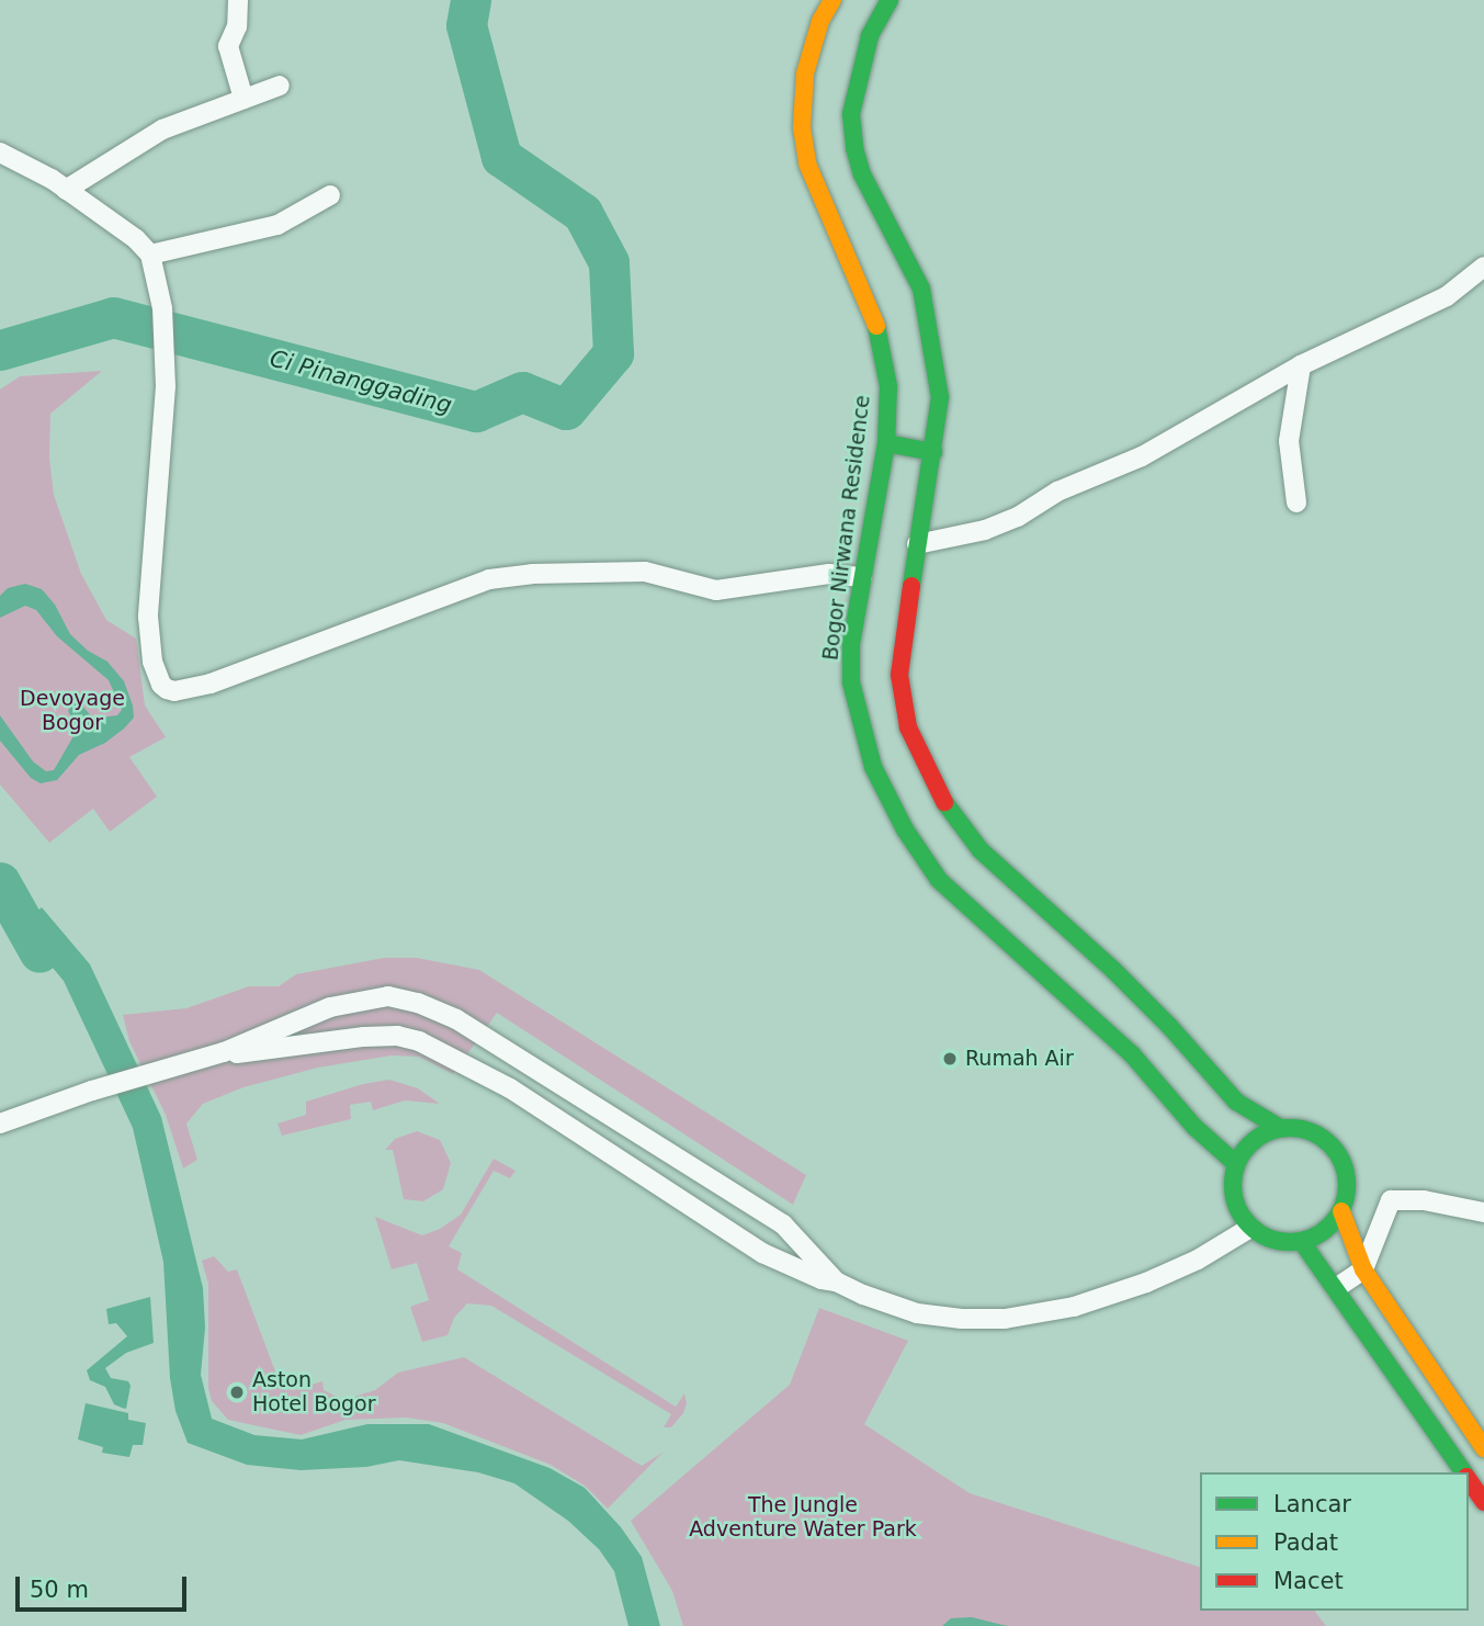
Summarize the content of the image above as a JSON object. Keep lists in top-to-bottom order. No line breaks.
{"streets":{"street":["Bogor Nirwana Residence"]},"water":["Ci Pinanggading"],"parks":["Devoyage Bogor","The Jungle Adventure Water Park"],"places":["Rumah Air","Aston Hotel Bogor"],"legend":["Lancar","Padat","Macet"],"scale_bar":"50 m"}
